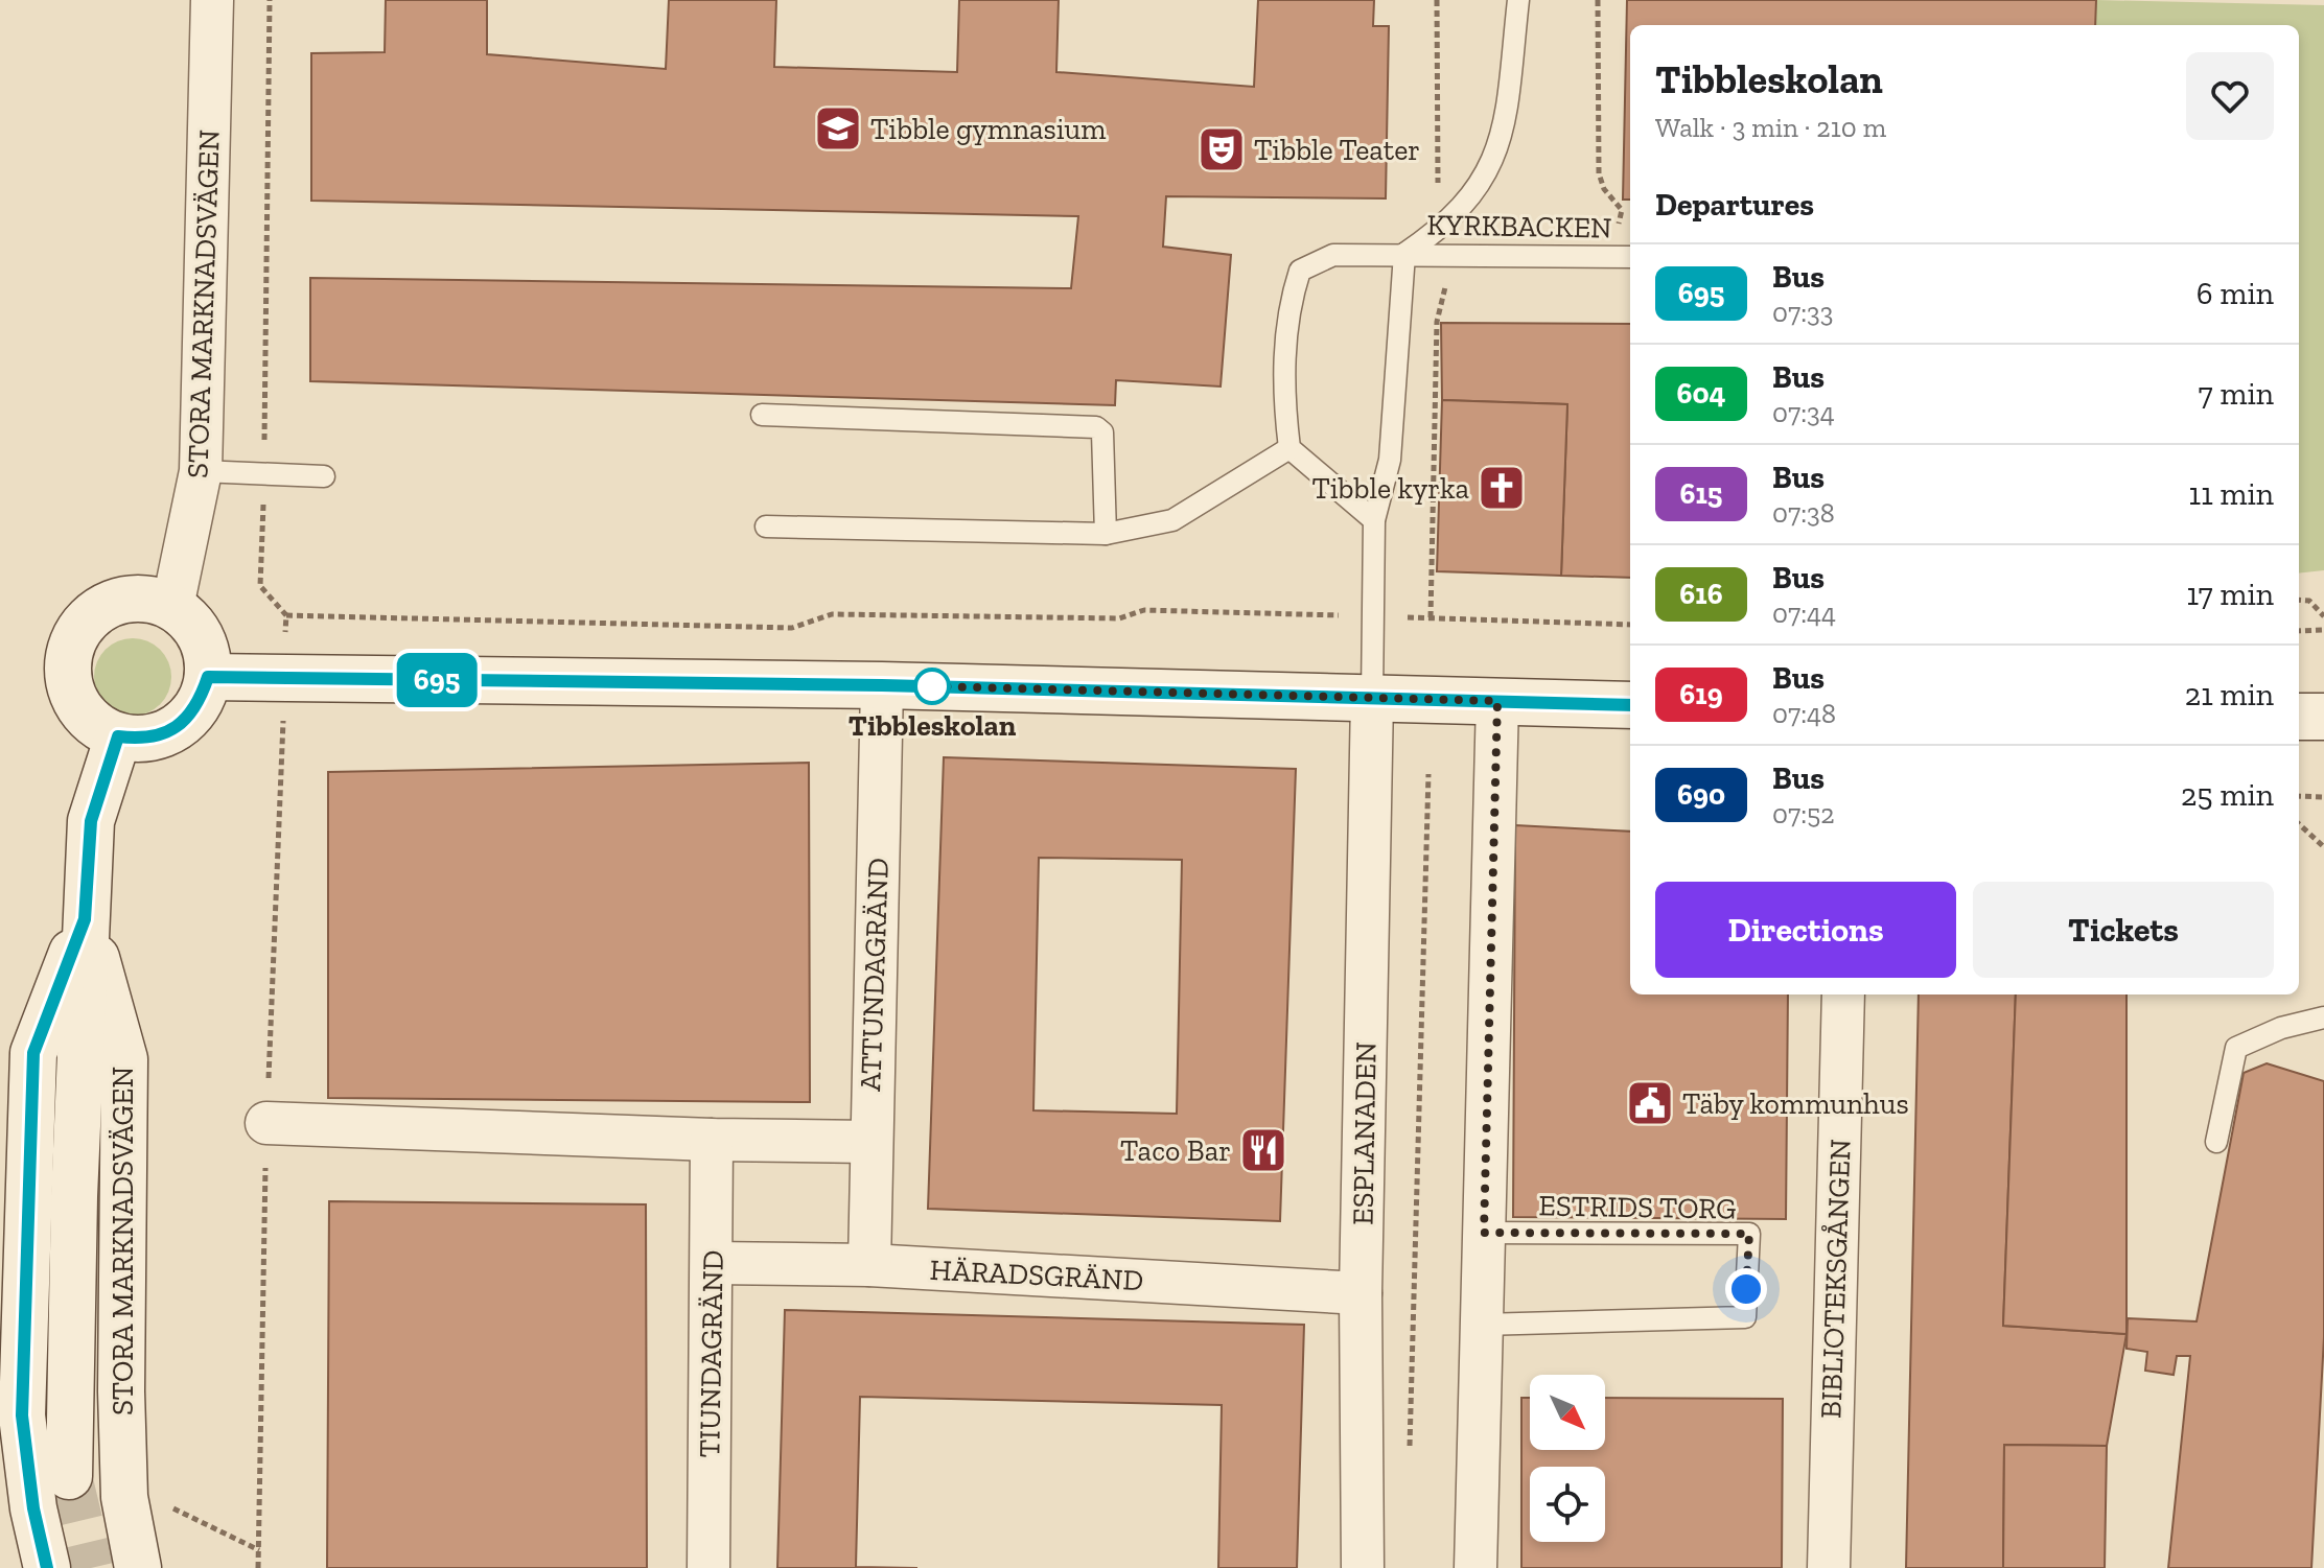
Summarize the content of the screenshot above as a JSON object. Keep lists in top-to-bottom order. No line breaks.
{"streets":{"street":["STORA MARKNADSVÄGEN","ATTUNDAGRÄND","ESPLANADEN","HÄRADSGRÄND","BIBLIOTEKSGÅNGEN","TIUNDAGRÄND"],"lane":["KYRKBACKEN","ESTRIDS TORG"]},"crossings":[["ATTUNDAGRÄND","HÄRADSGRÄND"],["ESPLANADEN","HÄRADSGRÄND"],["HÄRADSGRÄND","TIUNDAGRÄND"]],"places":{"school or university":["Tibble gymnasium"],"theatre":["Tibble Teater"],"church":["Tibble kyrka"],"other":["Tibbleskolan"],"public building":["Täby kommunhus"],"restaurant":["Taco Bar"]},"lines":["bus line 695"],"north":"bottom right","page":{"on_map":"695","heading":[["Tibbleskolan","Walk · 3 min · 210 m"],"Departures"],"list":[{"mark":"695","name":"Bus","note":"07:33","value":"6 min"},{"mark":"604","name":"Bus","note":"07:34","value":"7 min"},{"mark":"615","name":"Bus","note":"07:38","value":"11 min"},{"mark":"616","name":"Bus","note":"07:44","value":"17 min"},{"mark":"619","name":"Bus","note":"07:48","value":"21 min"},{"mark":"690","name":"Bus","note":"07:52","value":"25 min"}],"buttons":["Directions","Tickets"]}}
